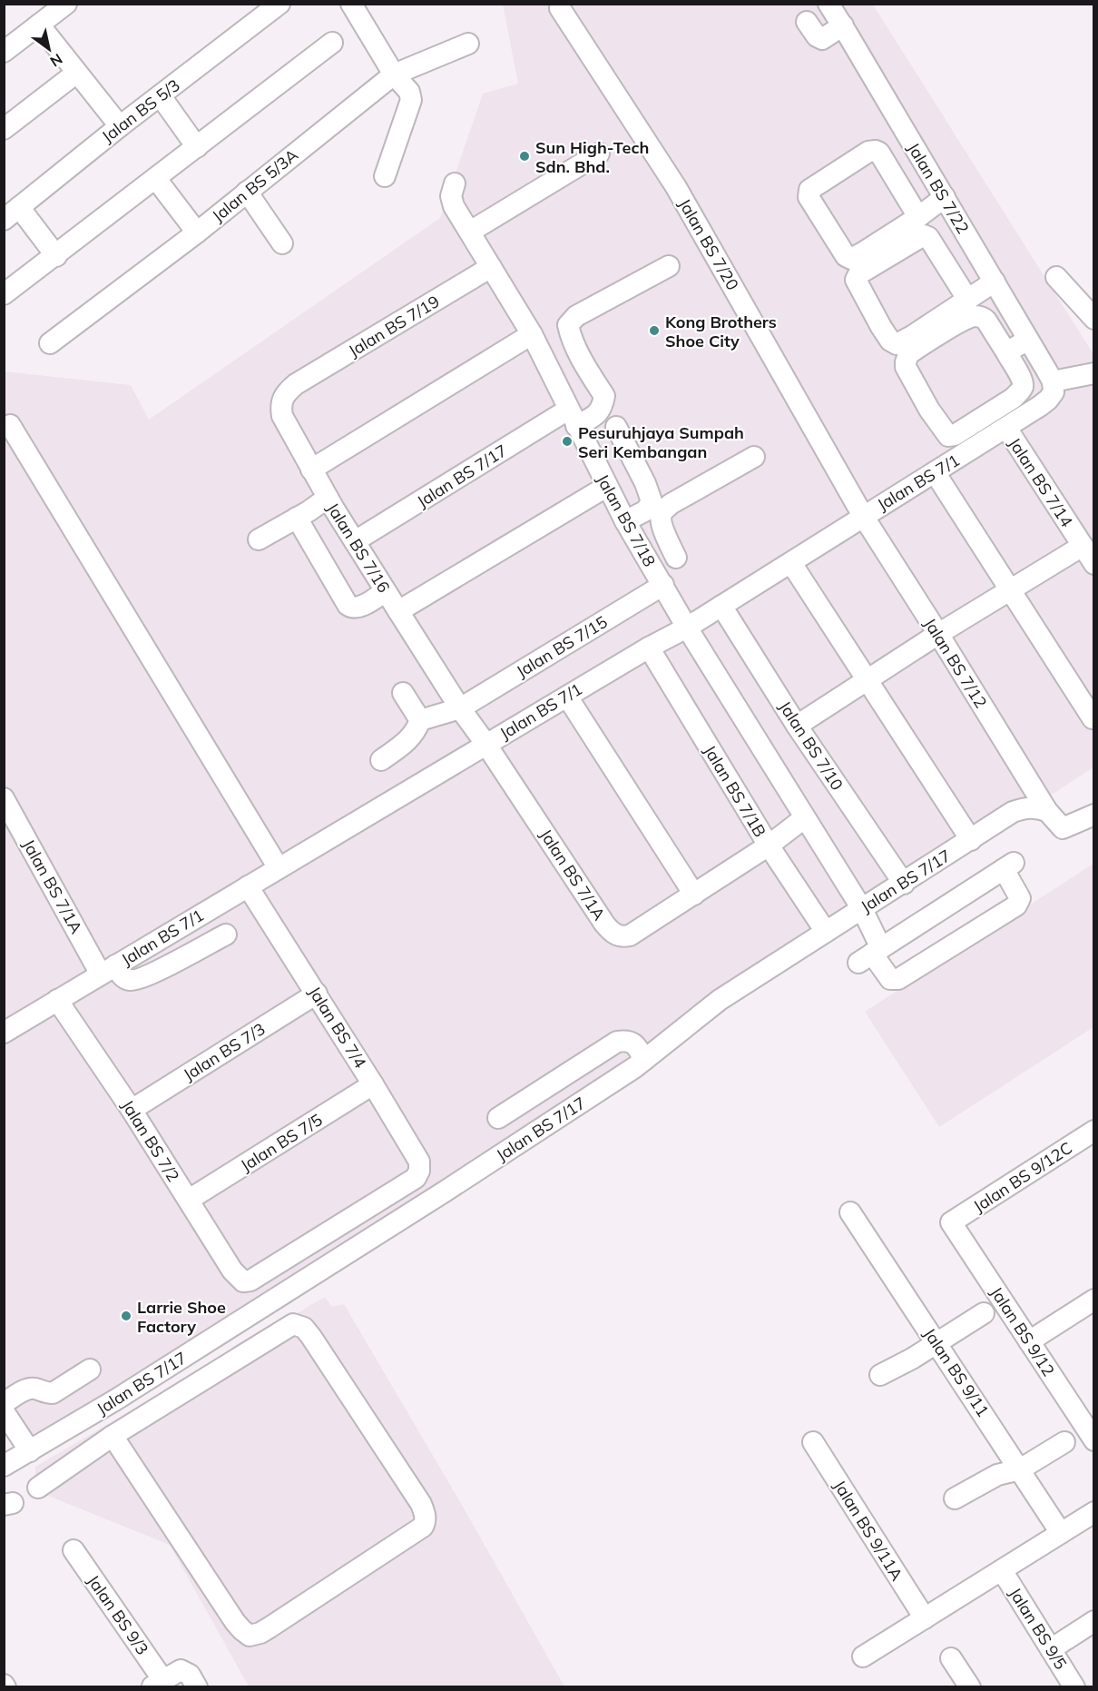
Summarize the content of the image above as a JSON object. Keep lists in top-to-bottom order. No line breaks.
{"streets":{"street":["Jalan BS 5/3","Jalan BS 5/3A","Jalan BS 7/22","Jalan BS 7/20","Jalan BS 7/19","Jalan BS 7/17","Jalan BS 7/1","Jalan BS 7/14","Jalan BS 7/18","Jalan BS 7/16","Jalan BS 7/15","Jalan BS 7/12","Jalan BS 7/10","Jalan BS 7/1B","Jalan BS 7/1A","Jalan BS 7/4","Jalan BS 7/3","Jalan BS 7/2","Jalan BS 7/5","Jalan BS 9/12C","Jalan BS 9/12","Jalan BS 9/11","Jalan BS 9/11A","Jalan BS 9/3","Jalan BS 9/5"]},"crossings":[["Jalan BS 7/22","Jalan BS 7/1"],["Jalan BS 7/20","Jalan BS 7/1"],["Jalan BS 7/20","Jalan BS 7/12"],["Jalan BS 7/19","Jalan BS 7/18"],["Jalan BS 7/19","Jalan BS 7/16"],["Jalan BS 7/17","Jalan BS 7/18"],["Jalan BS 7/17","Jalan BS 7/16"],["Jalan BS 7/17","Jalan BS 7/12"],["Jalan BS 7/17","Jalan BS 7/10"],["Jalan BS 7/17","Jalan BS 7/1B"],["Jalan BS 7/1","Jalan BS 7/14"],["Jalan BS 7/1","Jalan BS 7/18"],["Jalan BS 7/1","Jalan BS 7/16"],["Jalan BS 7/1","Jalan BS 7/12"],["Jalan BS 7/1","Jalan BS 7/10"],["Jalan BS 7/1","Jalan BS 7/1B"],["Jalan BS 7/1","Jalan BS 7/1A"],["Jalan BS 7/1","Jalan BS 7/4"],["Jalan BS 7/1","Jalan BS 7/2"],["Jalan BS 7/18","Jalan BS 7/15"],["Jalan BS 7/16","Jalan BS 7/15"],["Jalan BS 7/16","Jalan BS 7/1A"],["Jalan BS 7/1B","Jalan BS 7/1A"],["Jalan BS 7/4","Jalan BS 7/3"],["Jalan BS 7/4","Jalan BS 7/2"],["Jalan BS 7/4","Jalan BS 7/5"],["Jalan BS 7/3","Jalan BS 7/2"],["Jalan BS 7/2","Jalan BS 7/5"],["Jalan BS 9/12C","Jalan BS 9/12"]],"places":["Sun High-Tech Sdn. Bhd.","Kong Brothers Shoe City","Pesuruhjaya Sumpah Seri Kembangan","Larrie Shoe Factory"],"north":"bottom right"}
